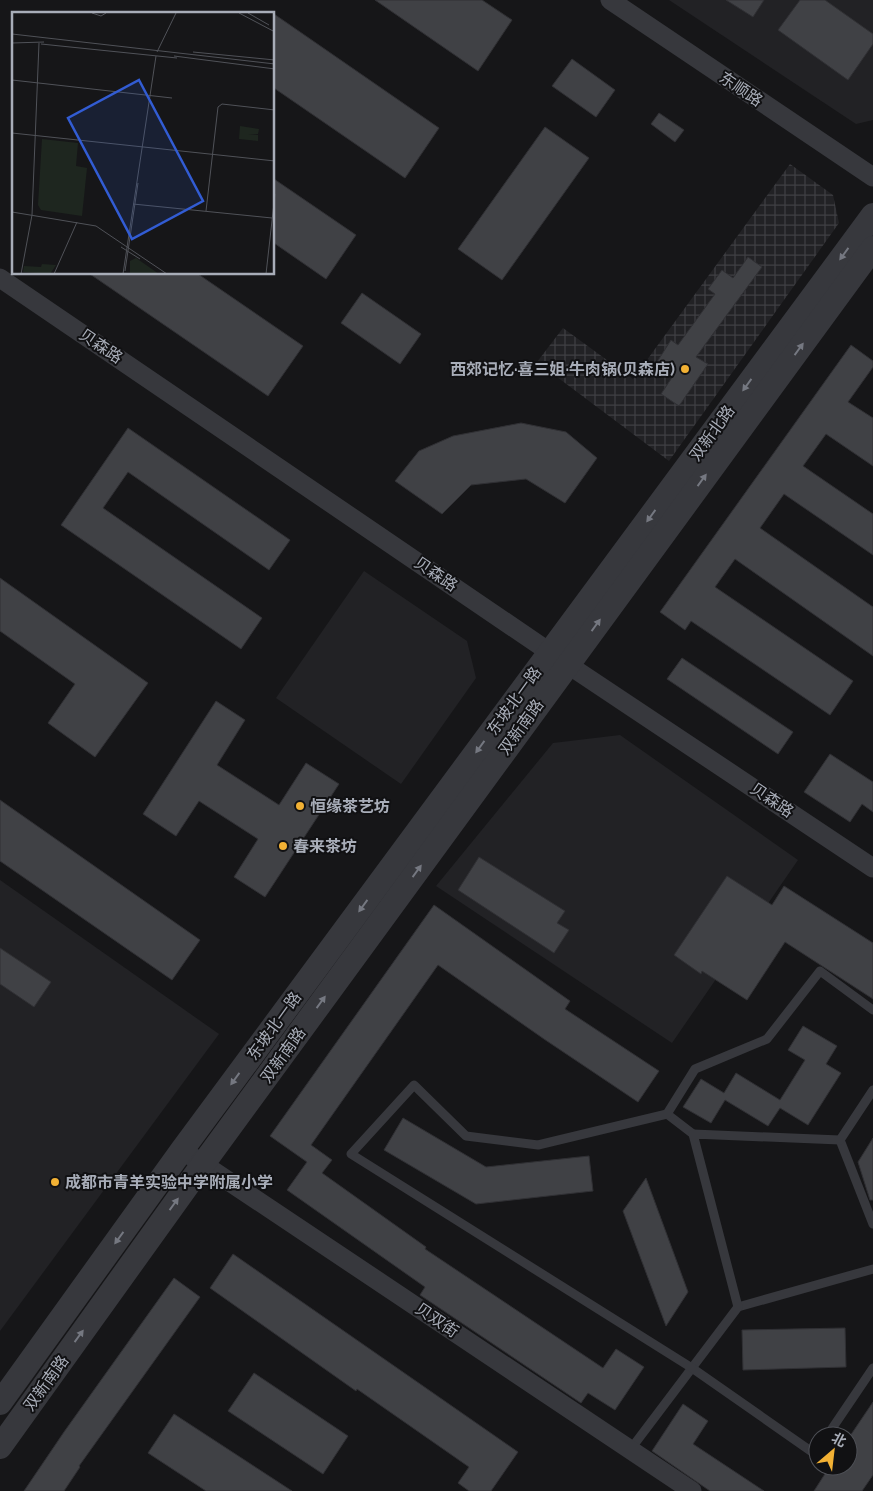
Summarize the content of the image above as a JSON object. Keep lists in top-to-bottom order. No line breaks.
{"streets":{"street":["东顺路","贝森路","双新北路","东坡北一路","双新南路","贝双街"]},"crossings":[["贝森路","双新北路"],["贝森路","东坡北一路"],["贝森路","双新南路"],["双新北路","东坡北一路"],["双新北路","双新南路"],["东坡北一路","双新南路"],["东坡北一路","贝双街"],["双新南路","贝双街"]],"one_way":["东坡北一路","双新南路"],"places":["西郊记忆·喜三姐·牛肉锅(贝森店)","恒缘茶艺坊","春来茶坊","成都市青羊实验中学附属小学"],"north":"top right"}
